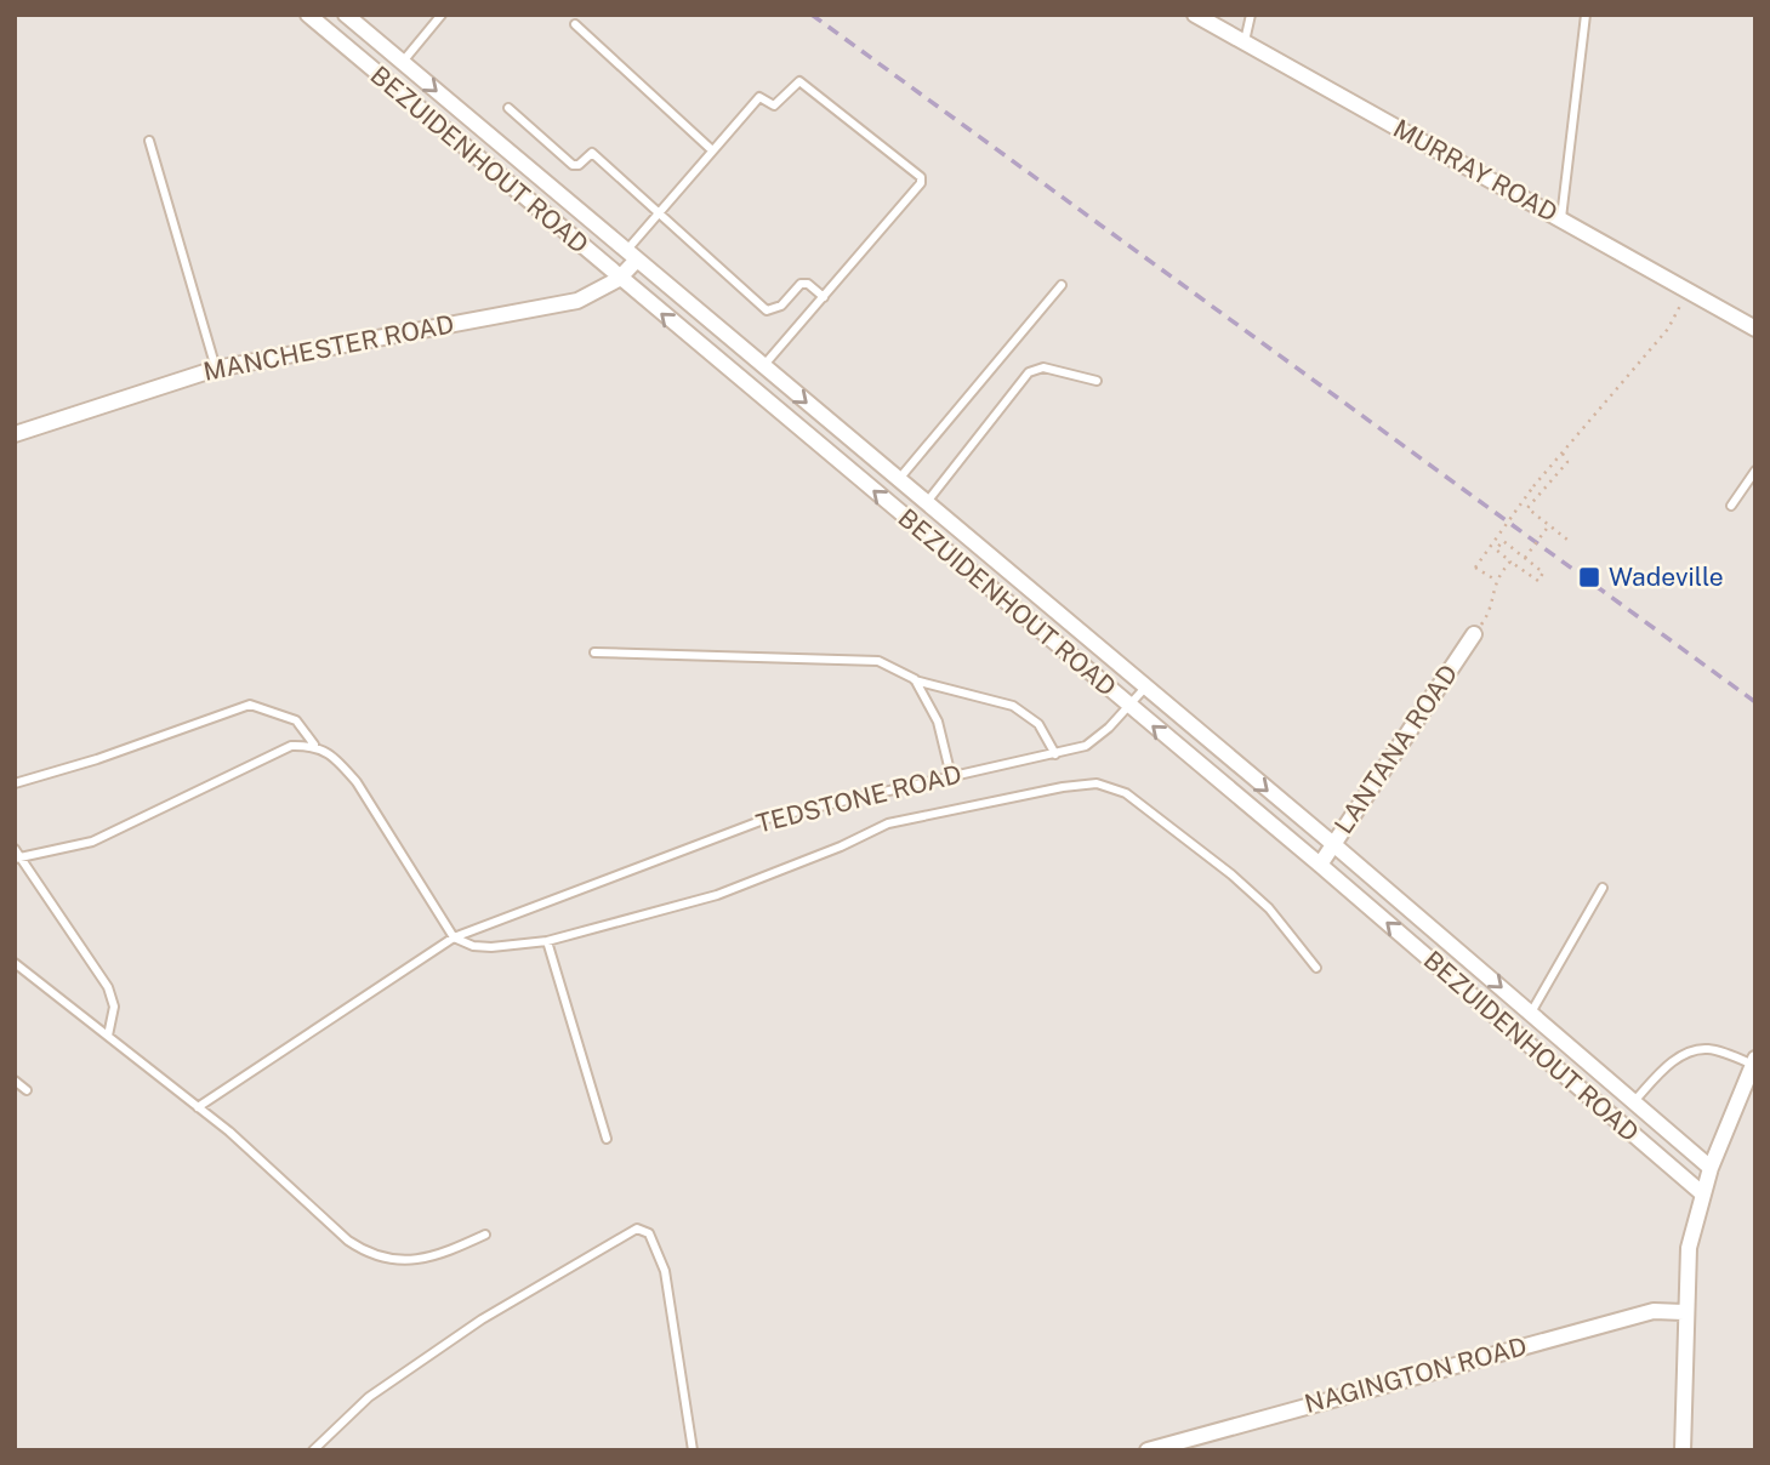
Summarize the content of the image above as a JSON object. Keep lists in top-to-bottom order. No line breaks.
{"streets":{"street":["BEZUIDENHOUT ROAD","MURRAY ROAD","MANCHESTER ROAD","LANTANA ROAD","NAGINGTON ROAD"],"lane":["TEDSTONE ROAD"]},"crossings":[["BEZUIDENHOUT ROAD","MANCHESTER ROAD"],["BEZUIDENHOUT ROAD","LANTANA ROAD"],["BEZUIDENHOUT ROAD","TEDSTONE ROAD"]],"places":{"transit":["Wadeville"]}}
